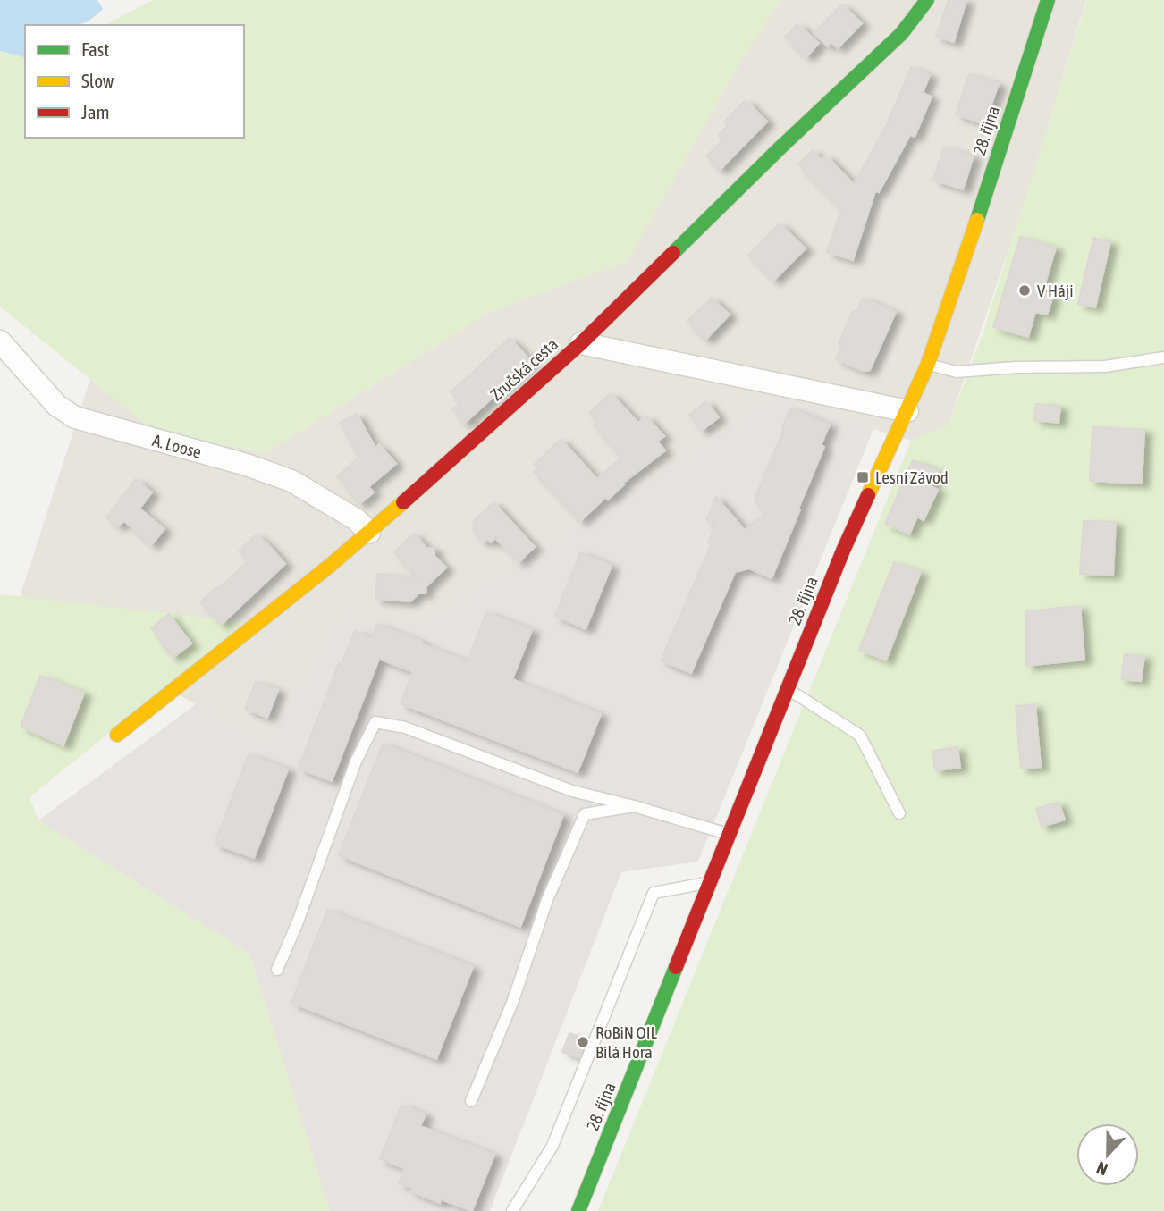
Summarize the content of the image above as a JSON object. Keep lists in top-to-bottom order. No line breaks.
{"streets":{"main road":["28. října","Zručská cesta"],"street":["A. Loose"]},"crossings":[["Zručská cesta","A. Loose"]],"places":{"other":["V Háji","RoBiN OIL Bílá Hora"],"transit":["Lesní Závod"]},"legend":["Fast","Slow","Jam"],"north":"bottom"}
